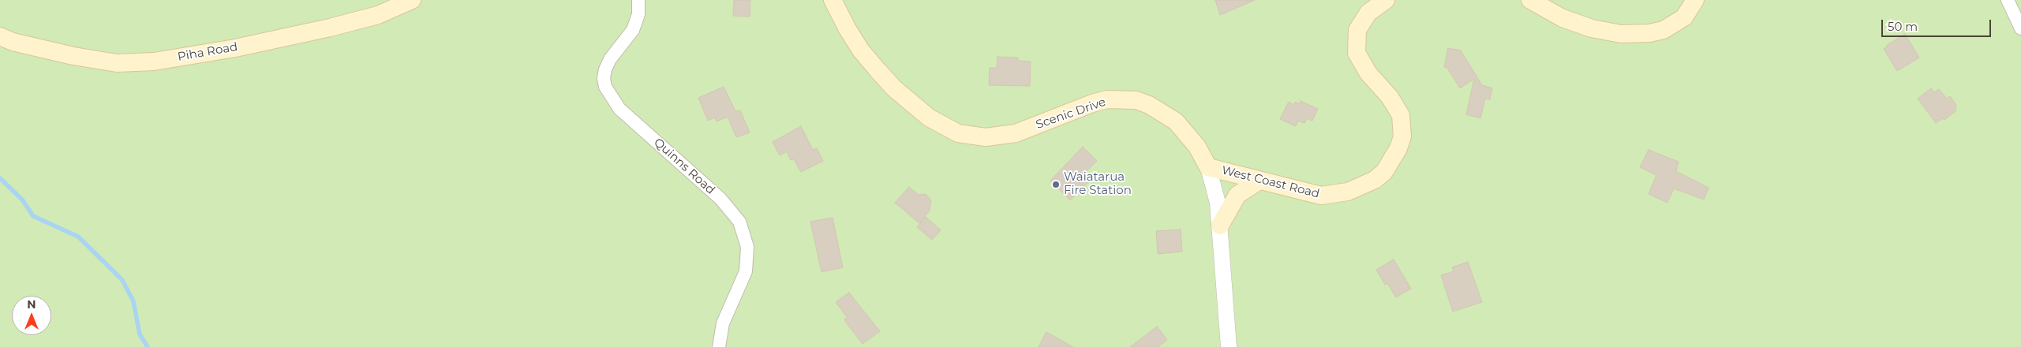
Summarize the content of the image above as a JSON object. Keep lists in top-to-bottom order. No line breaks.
{"streets":{"main road":["Piha Road","Scenic Drive","West Coast Road"],"street":["Quinns Road"]},"crossings":[["Scenic Drive","West Coast Road"]],"places":["Waiatarua Fire Station"],"scale_bar":"50 m","north":"top"}
